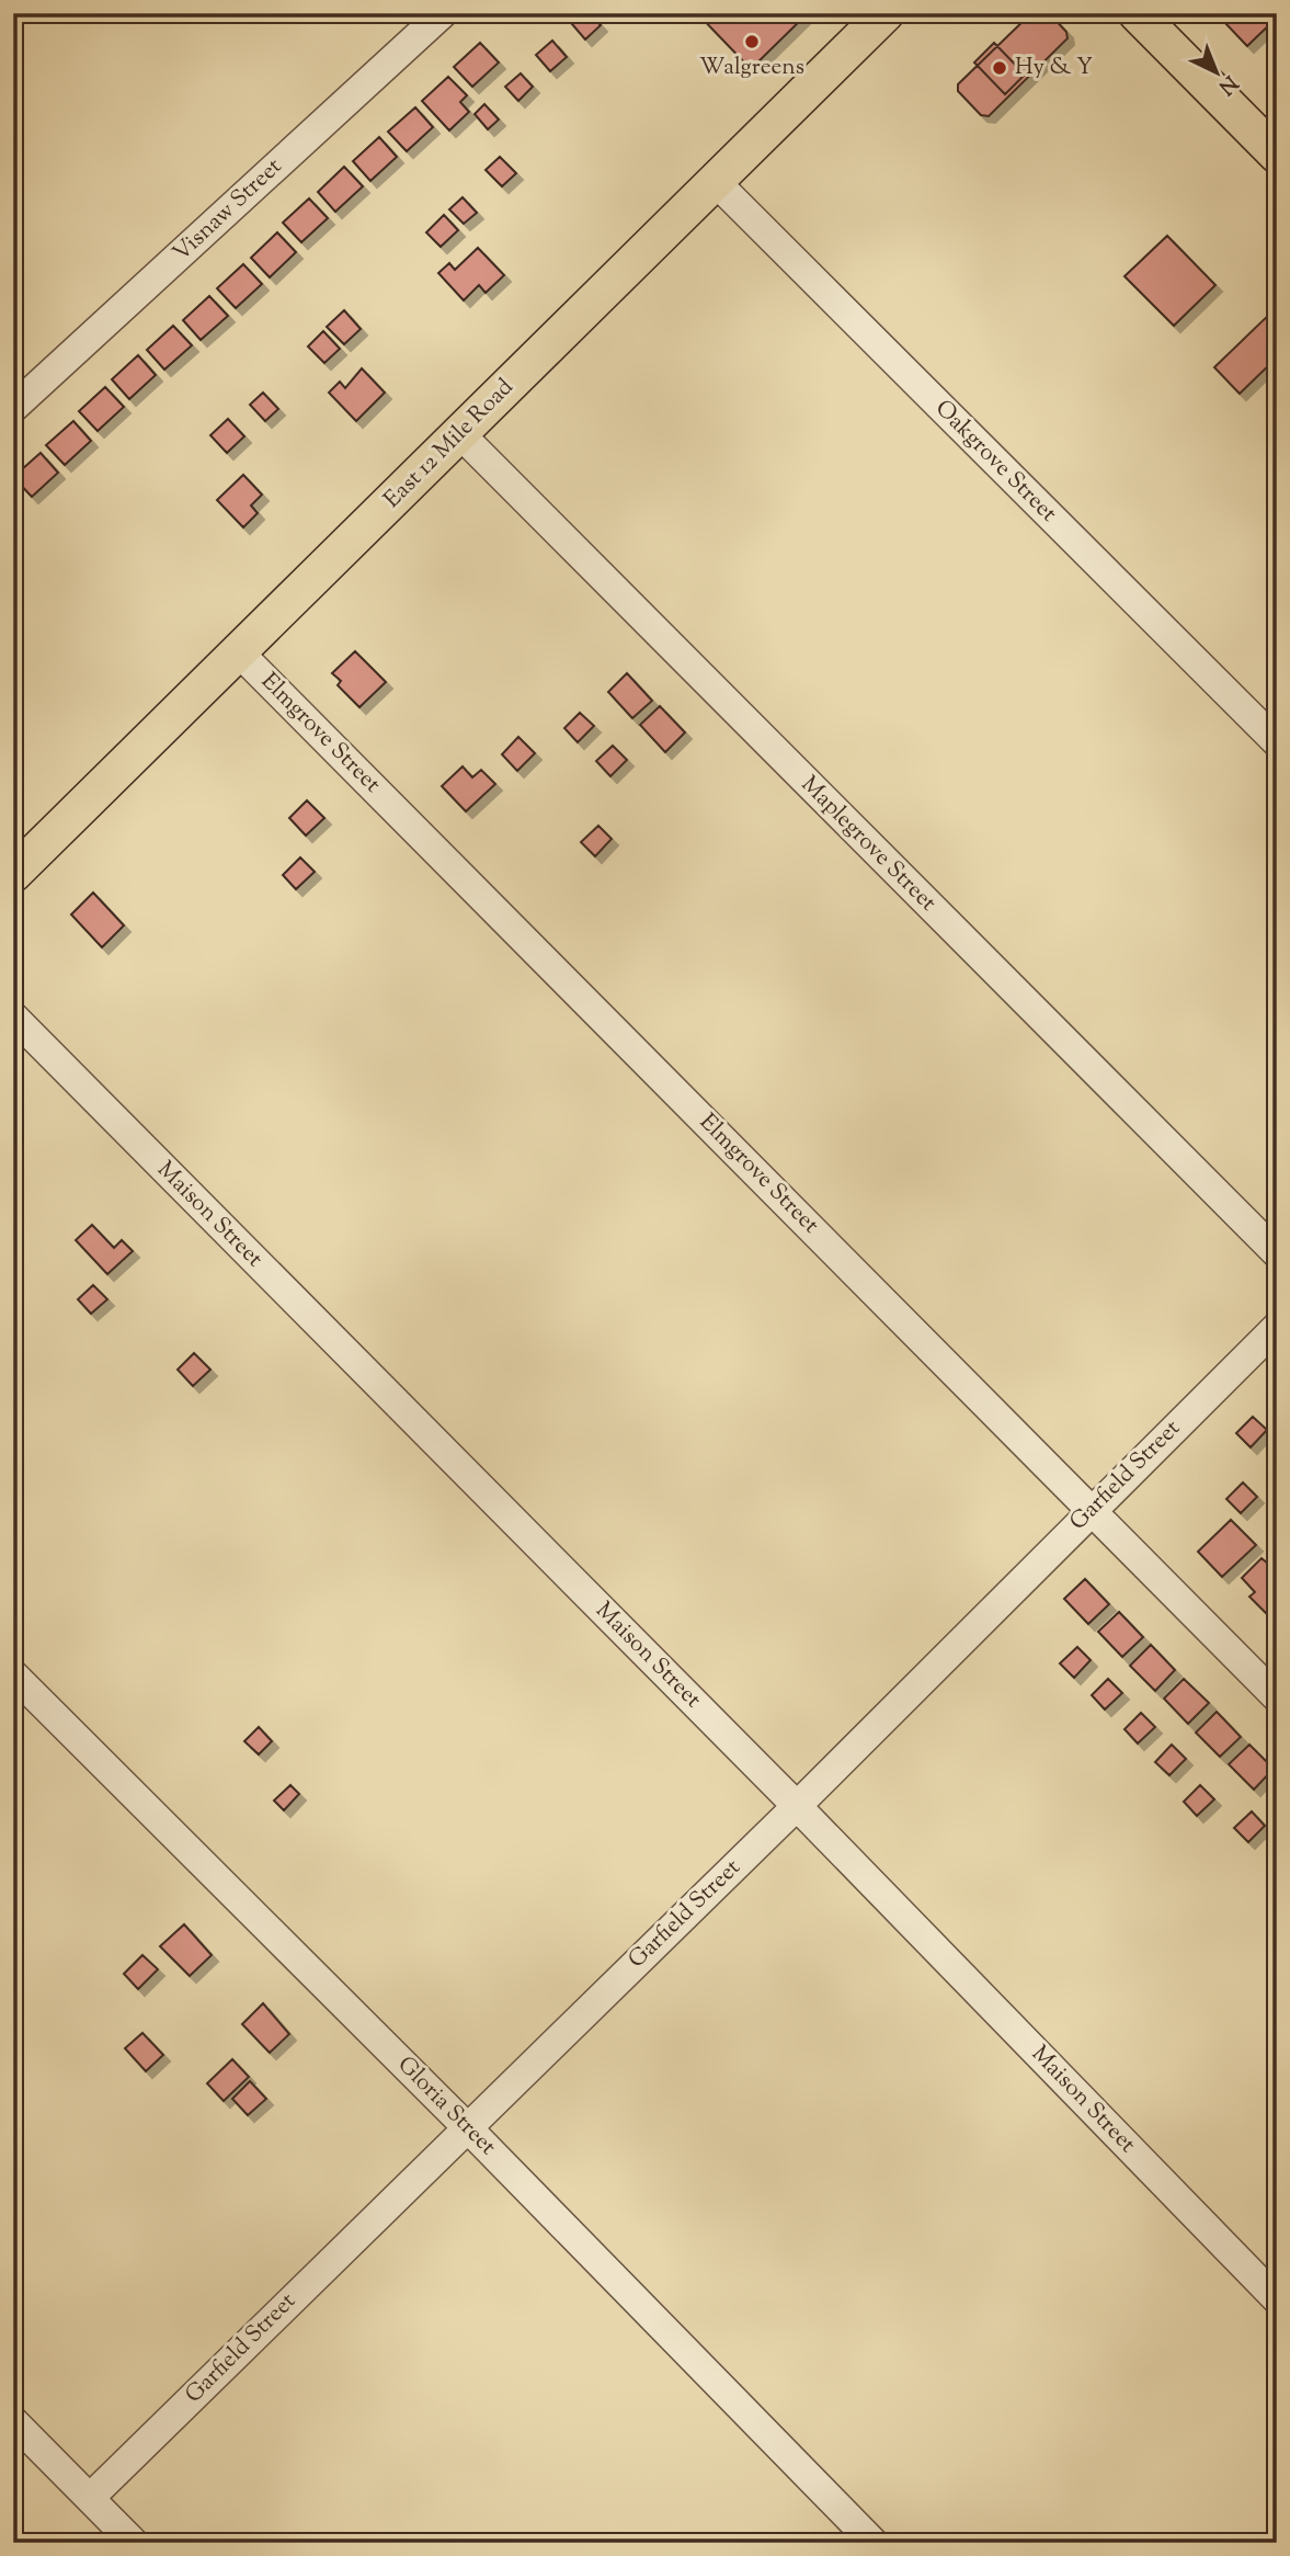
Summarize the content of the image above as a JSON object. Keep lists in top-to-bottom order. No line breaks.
{"streets":{"main road":["East 12 Mile Road"],"street":["Visnaw Street","Oakgrove Street","Elmgrove Street","Maplegrove Street","Maison Street","Garfield Street","Gloria Street"]},"crossings":[["East 12 Mile Road","Oakgrove Street"],["East 12 Mile Road","Elmgrove Street"],["East 12 Mile Road","Maplegrove Street"],["Elmgrove Street","Garfield Street"],["Maison Street","Garfield Street"],["Garfield Street","Gloria Street"]],"places":["Walgreens","Hy & Y"],"north":"bottom right"}
